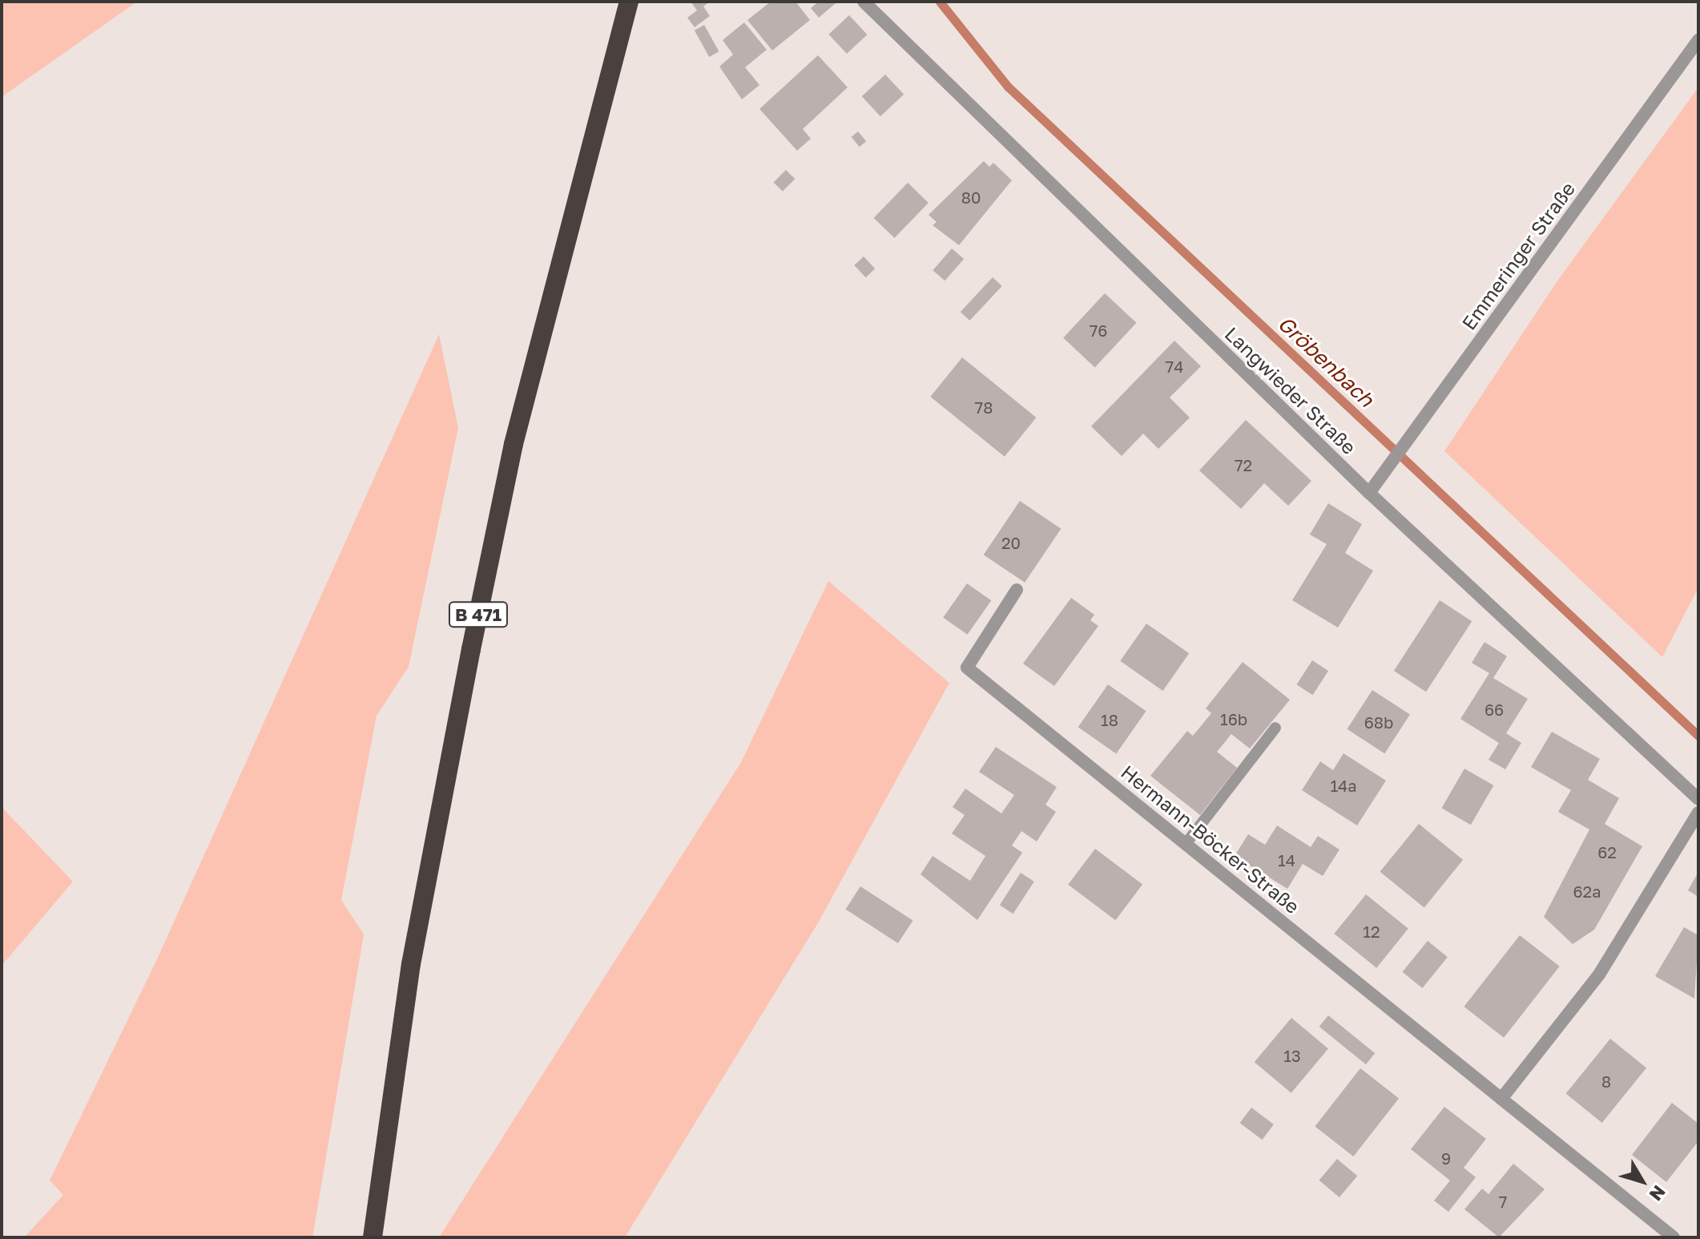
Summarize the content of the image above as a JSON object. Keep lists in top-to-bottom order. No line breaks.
{"streets":{"highway":["B 471"],"street":["Emmeringer Straße","Langwieder Straße","Hermann-Böcker-Straße"]},"crossings":[["Emmeringer Straße","Langwieder Straße"]],"water":["Gröbenbach"],"house_numbers":["80","76","74","78","72","20","66","16b","18","68b","14a","62","14","62a","12","13","8","9","7"],"north":"bottom right"}
